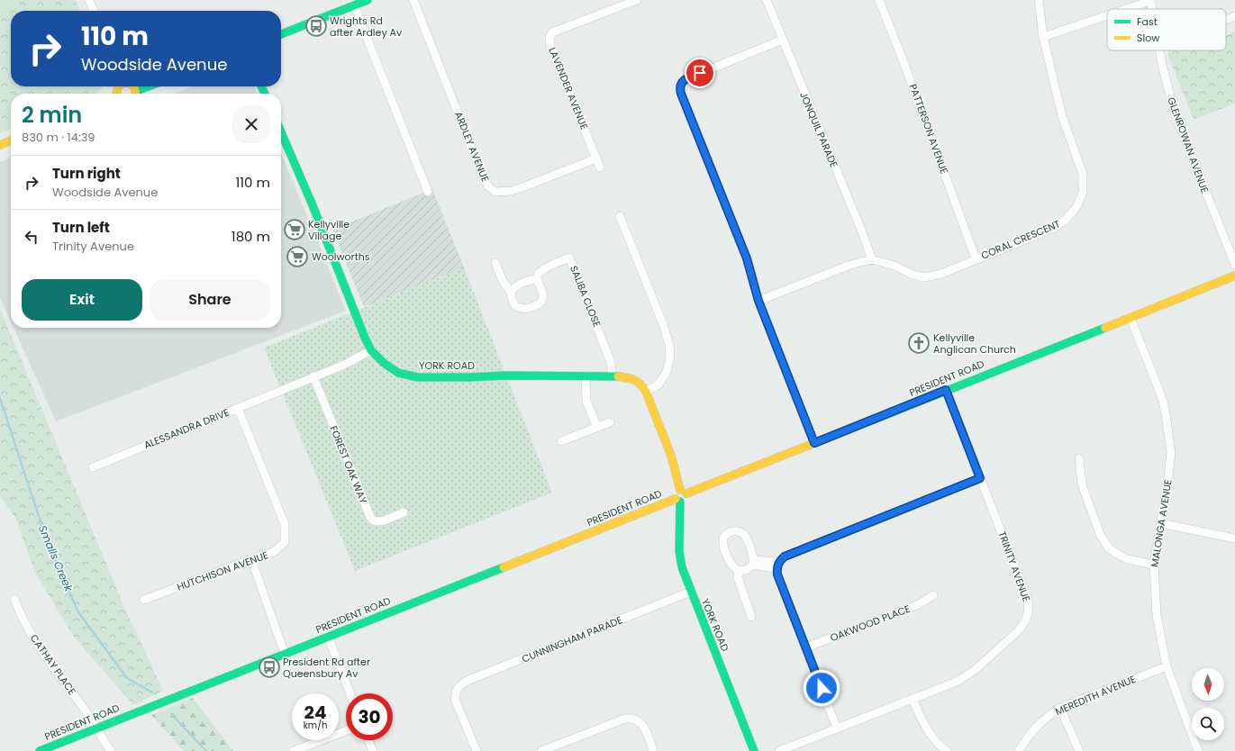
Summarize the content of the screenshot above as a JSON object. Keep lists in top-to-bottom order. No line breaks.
{"streets":{"street":["LAVENDER AVENUE","PATTERSON AVENUE","JONQUIL PARADE","GLENROWAN AVENUE","ARDLEY AVENUE","CORAL CRESCENT","SALIBA CLOSE","YORK ROAD","PRESIDENT ROAD","ALESSANDRA DRIVE","FOREST OAK WAY","MALONGA AVENUE","TRINITY AVENUE","HUTCHISON AVENUE","OAKWOOD PLACE","CUNNINGHAM PARADE","CATHAY PLACE","MEREDITH AVENUE"]},"crossings":[["LAVENDER AVENUE","ARDLEY AVENUE"],["PATTERSON AVENUE","CORAL CRESCENT"],["JONQUIL PARADE","CORAL CRESCENT"],["SALIBA CLOSE","YORK ROAD"],["YORK ROAD","PRESIDENT ROAD"],["YORK ROAD","ALESSANDRA DRIVE"],["YORK ROAD","CUNNINGHAM PARADE"],["PRESIDENT ROAD","MALONGA AVENUE"],["PRESIDENT ROAD","TRINITY AVENUE"],["PRESIDENT ROAD","CATHAY PLACE"],["ALESSANDRA DRIVE","FOREST OAK WAY"],["ALESSANDRA DRIVE","HUTCHISON AVENUE"],["MALONGA AVENUE","MEREDITH AVENUE"]],"water":["Smalls Creek"],"places":{"bus stop":["Wrights Rd after Ardley Av","President Rd after Queensbury Av"],"supermarket":["Kellyville Village","Woolworths"],"church":["Kellyville Anglican Church"]},"legend":["Fast","Slow"],"north":"bottom","page":{"turn":["110 m","Woodside Avenue"],"heading":["2 min","830 m · 14:39"],"list":[{"name":"Turn right","note":"Woodside Avenue","value":"110 m"},{"name":"Turn left","note":"Trinity Avenue","value":"180 m"}],"buttons":["Exit","Share"],"speed":"24 km/h","limit":"30"}}
